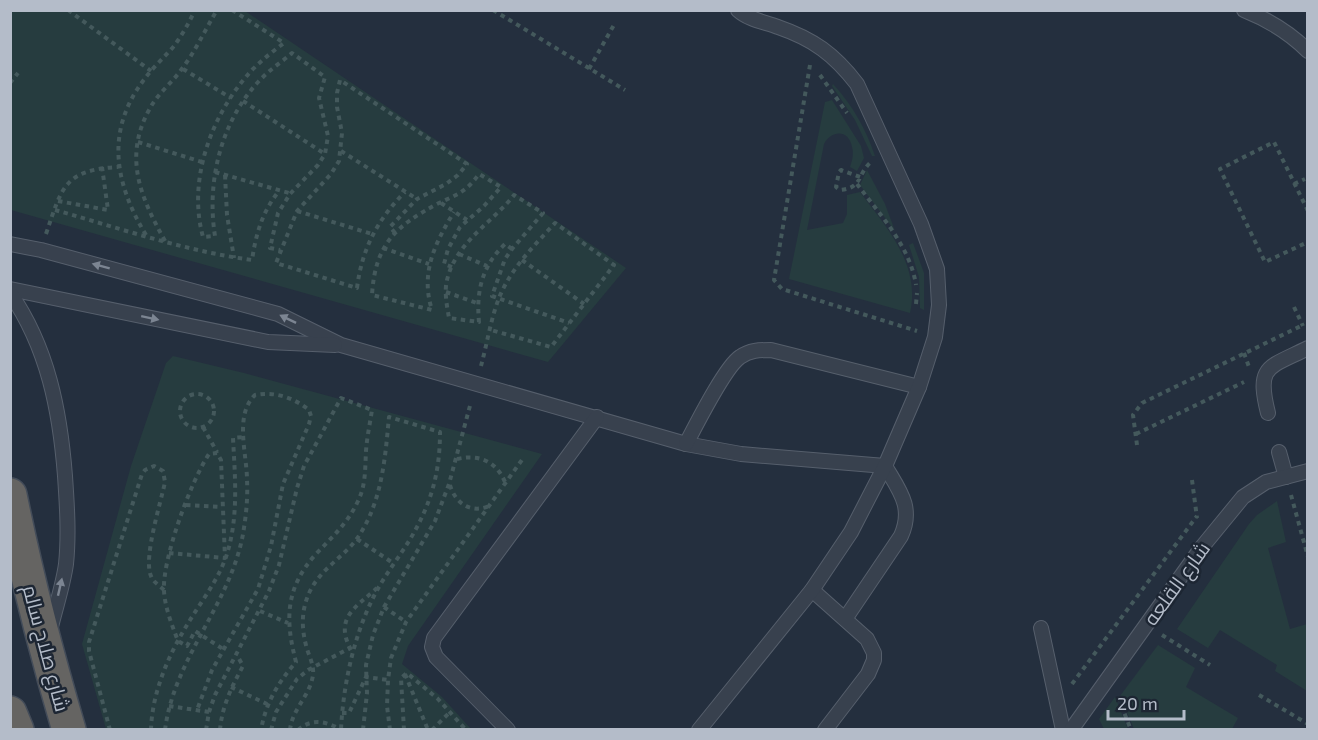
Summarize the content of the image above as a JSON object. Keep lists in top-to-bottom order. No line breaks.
{"streets":{"highway":["شارع صلاح سالم"],"lane":["شارع القلعه"]},"scale_bar":"20 m"}
